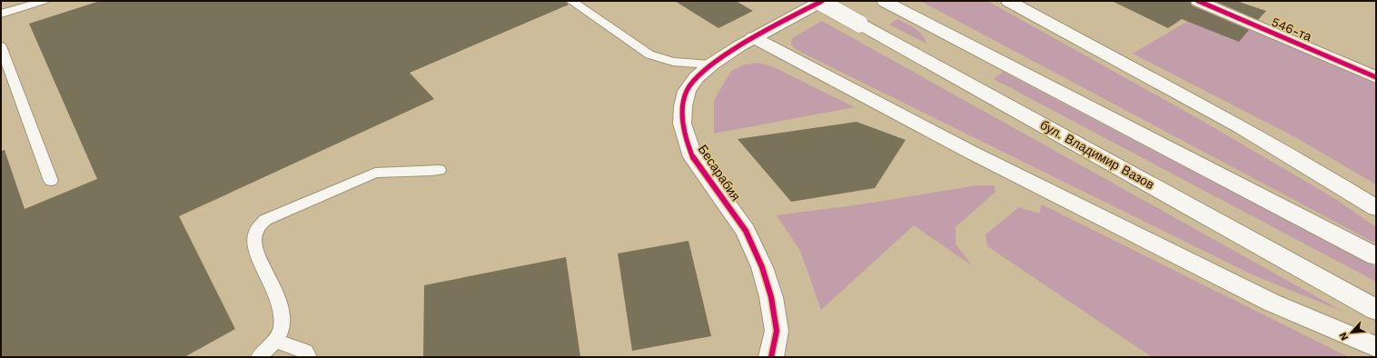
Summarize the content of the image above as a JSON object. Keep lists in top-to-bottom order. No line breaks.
{"streets":{"main road":["546-та","бул. Владимир Вазов","Бесарабия"]},"north":"bottom left"}
